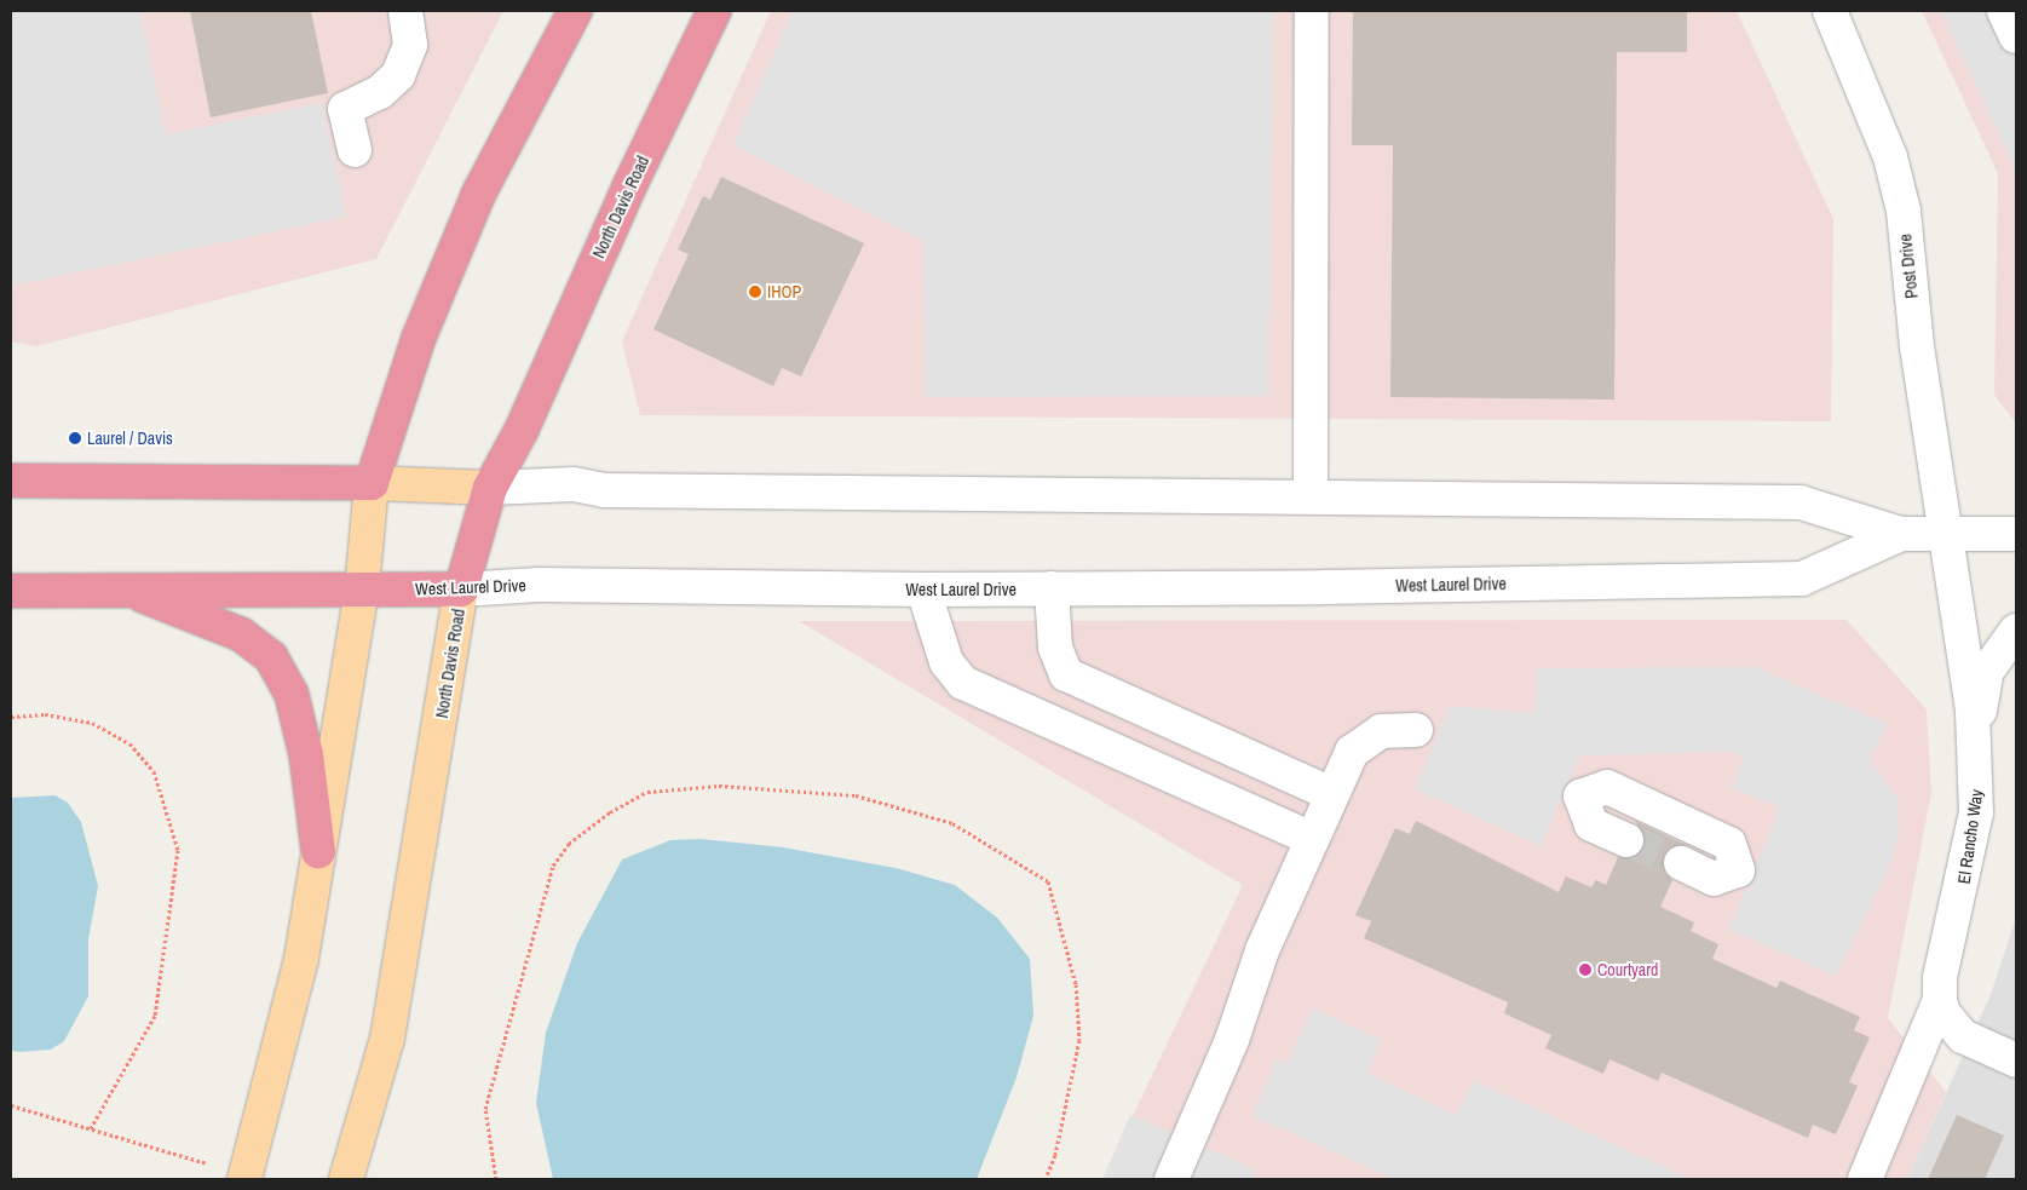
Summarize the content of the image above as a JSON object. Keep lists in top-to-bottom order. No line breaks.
{"streets":{"highway":["North Davis Road","West Laurel Drive"],"street":["Post Drive","El Rancho Way"]},"crossings":[["North Davis Road","West Laurel Drive"],["Post Drive","West Laurel Drive"],["Post Drive","El Rancho Way"],["West Laurel Drive","El Rancho Way"]],"places":["IHOP","Laurel / Davis","Courtyard"]}
